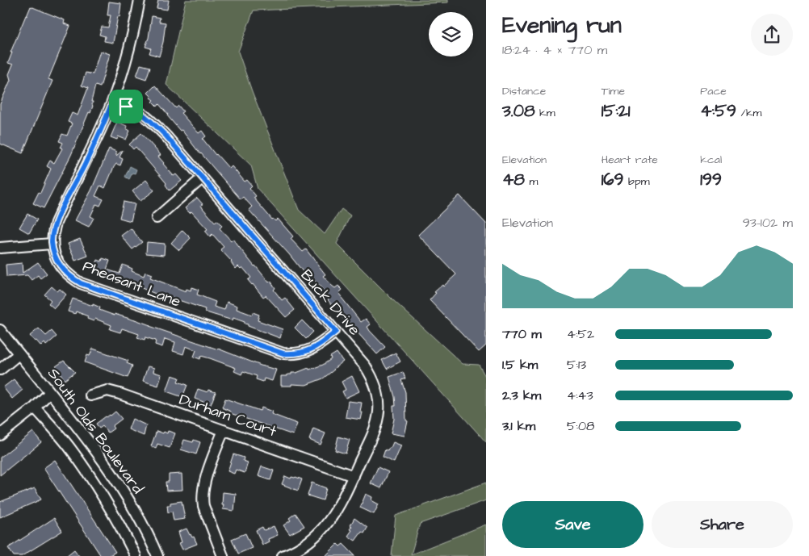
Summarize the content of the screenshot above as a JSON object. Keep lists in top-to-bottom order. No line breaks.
{"streets":{"street":["Pheasant Lane","Buck Drive","Durham Court","South Olds Boulevard"]},"crossings":[["Pheasant Lane","Buck Drive"],["Buck Drive","Durham Court"]],"page":{"heading":["Evening run","18:24 · 4 × 770 m"],"stats":[["Distance","3.08 km"],["Time","15:21"],["Pace","4:59 /km"],["Elevation","48 m"],["Heart rate","169 bpm"],["kcal","199"]],"chart":["Elevation","93–102 m"],"list":[{"name":"770 m","note":"4:52"},{"name":"1.5 km","note":"5:13"},{"name":"2.3 km","note":"4:43"},{"name":"3.1 km","note":"5:08"}],"buttons":["Save","Share"]}}
